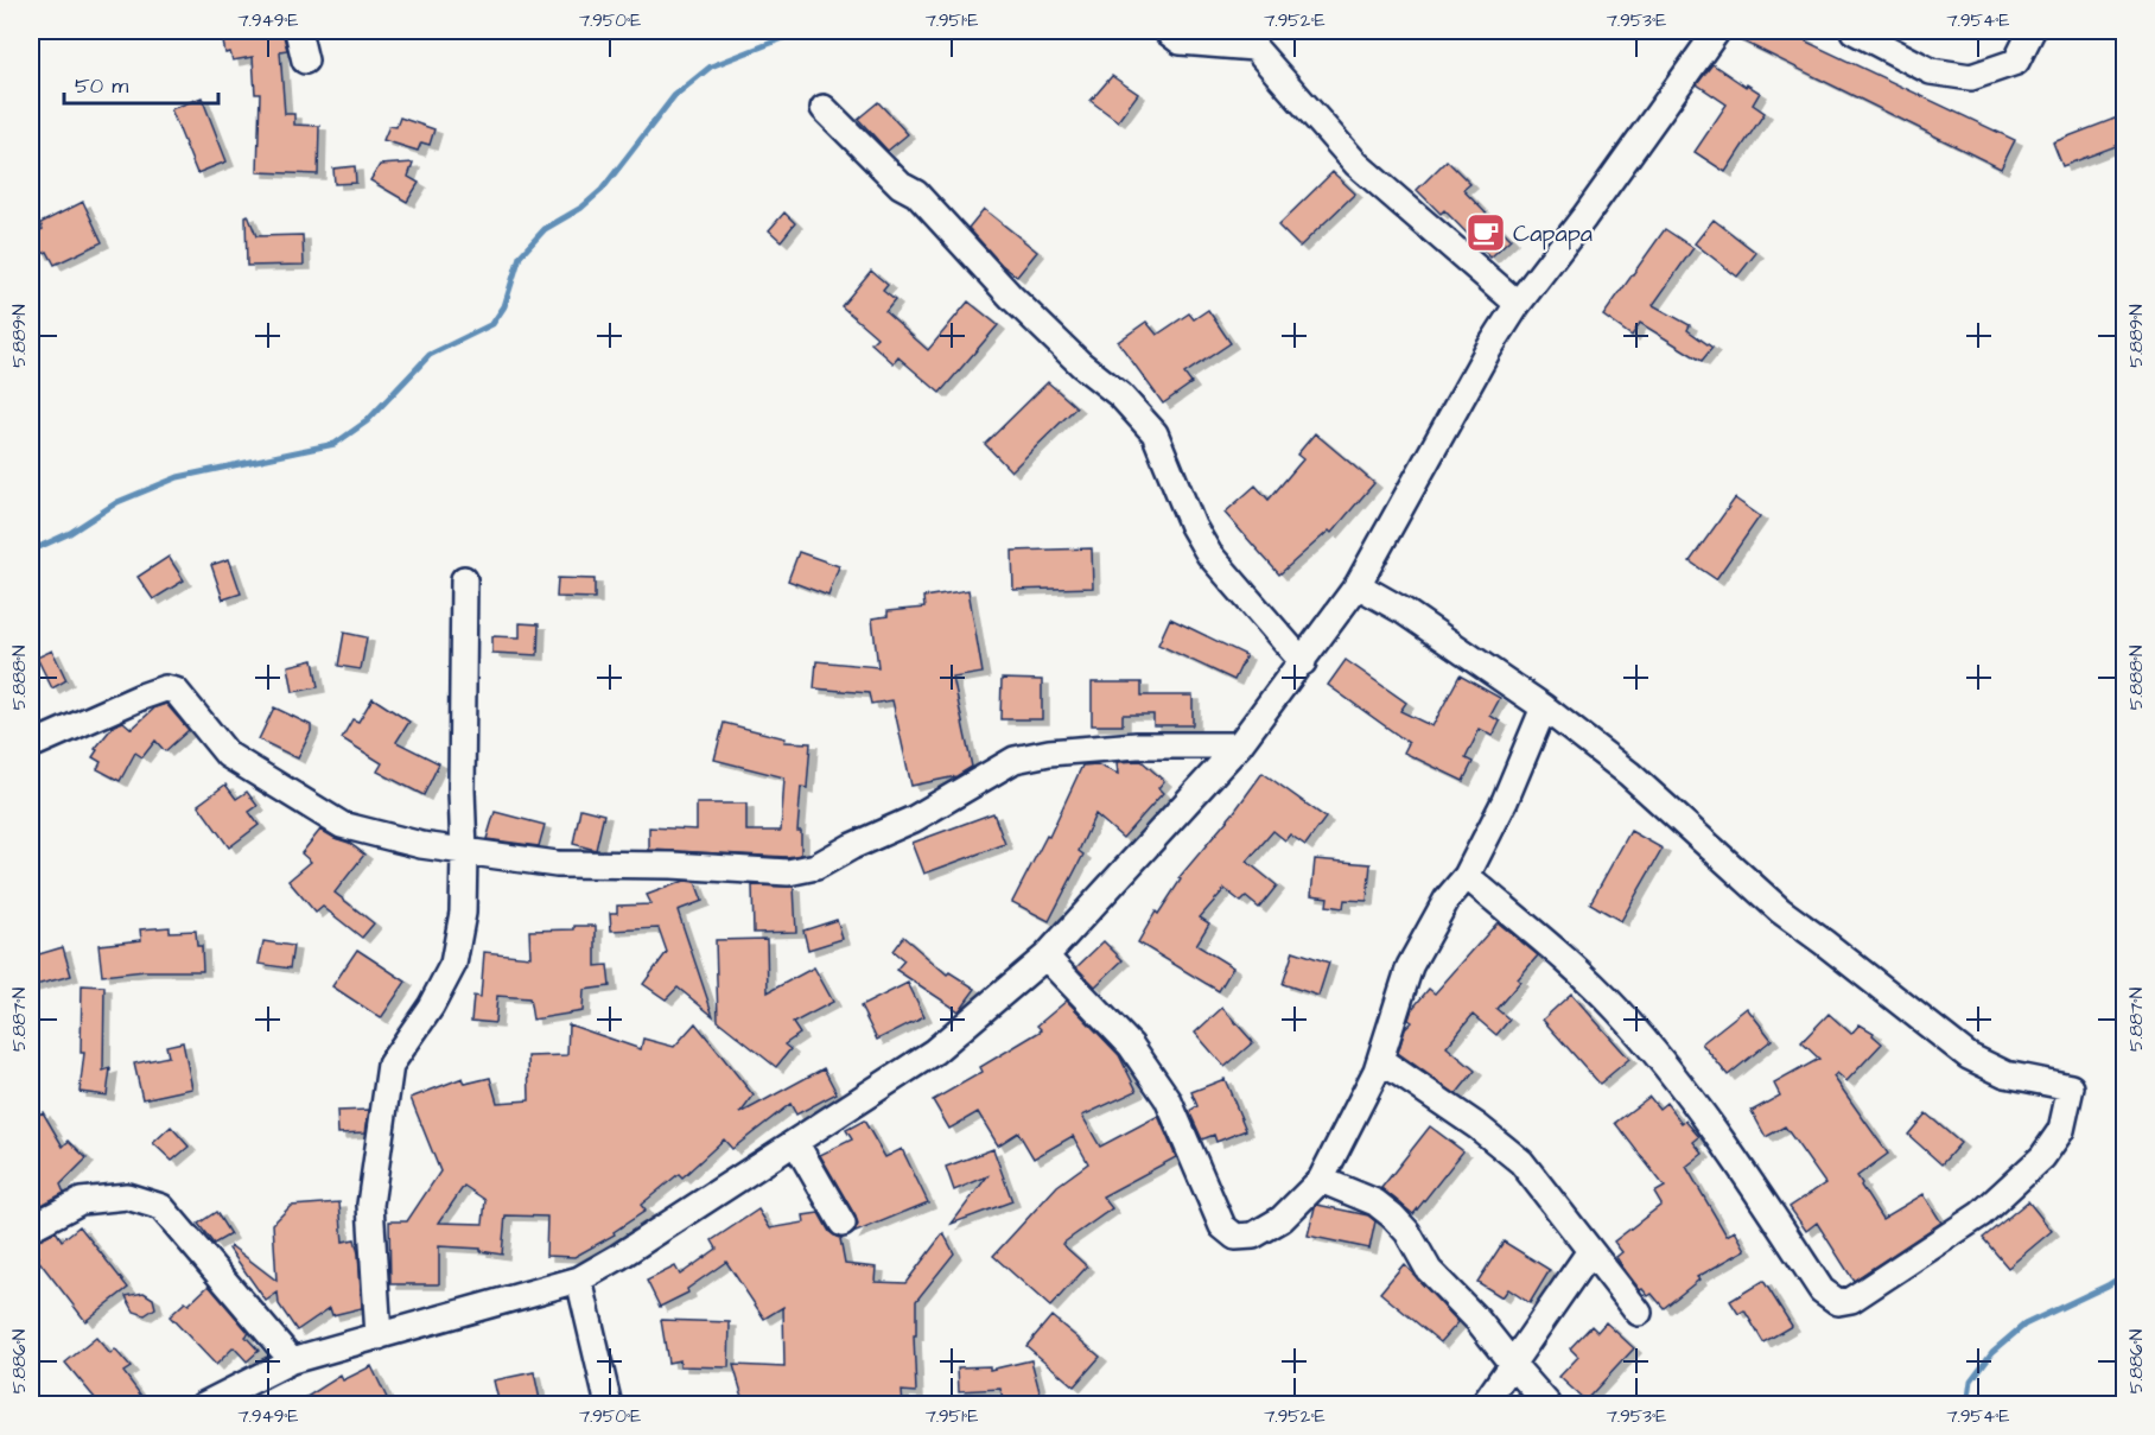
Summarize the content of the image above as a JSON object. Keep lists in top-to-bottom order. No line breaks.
{"places":{"cafe":["Capapa"]},"scale_bar":"50 m","coordinates":["7.949°E","7.950°E","7.951°E","7.952°E","7.953°E","7.954°E","5.889°N","5.888°N","5.887°N","5.886°N"]}
